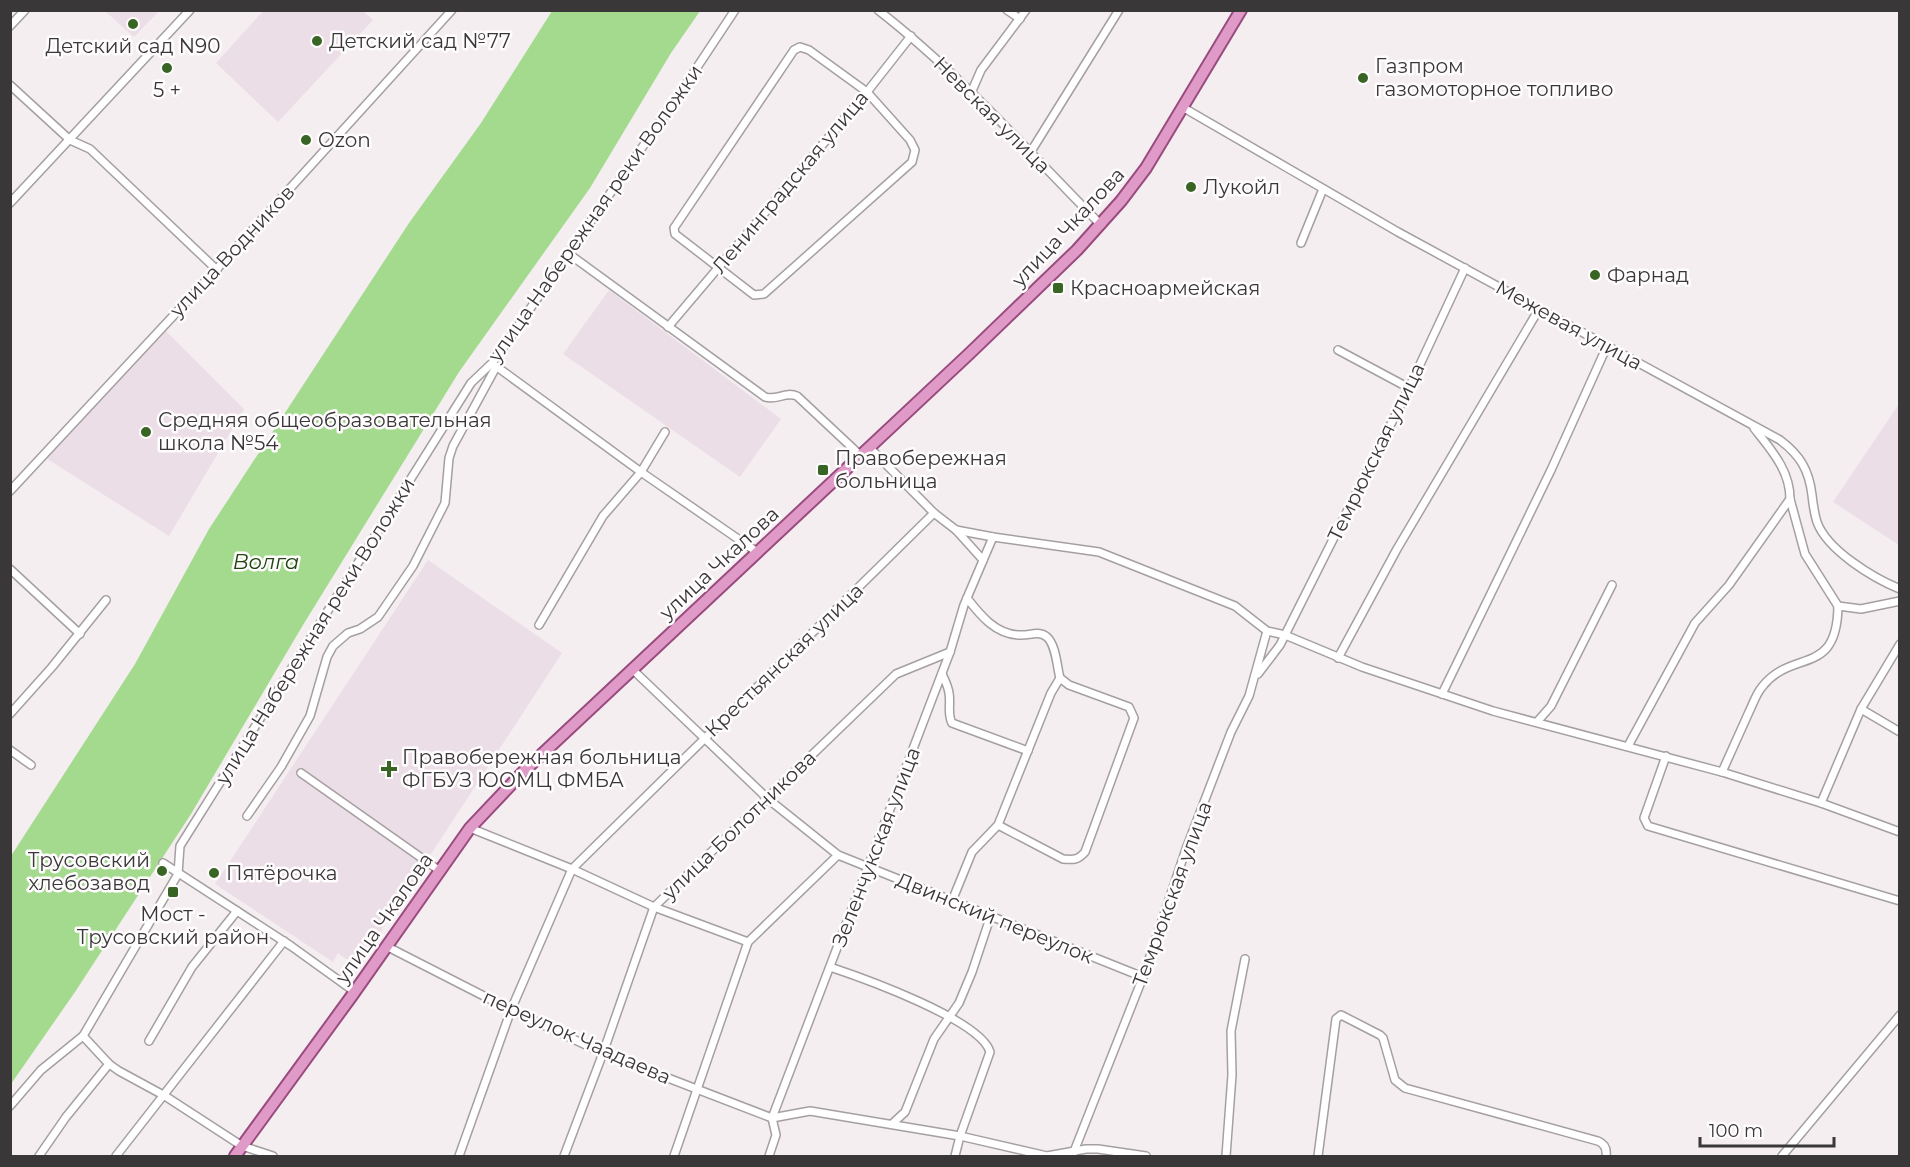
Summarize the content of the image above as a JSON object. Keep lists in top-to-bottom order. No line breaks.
{"streets":{"main road":["улица Чкалова"],"street":["Невская улица","Ленинградская улица","улица Набережная реки Воложки","улица Водников","Межевая улица","Темрюкская улица","Крестьянская улица","улица Болотникова","Зеленчукская улица","Двинский переулок","переулок Чаадаева"]},"crossings":[["Невская улица","Ленинградская улица"],["Невская улица","улица Чкалова"],["улица Чкалова","Межевая улица"],["улица Чкалова","Двинский переулок"],["улица Чкалова","переулок Чаадаева"],["Межевая улица","Темрюкская улица"],["Темрюкская улица","Двинский переулок"],["Крестьянская улица","Двинский переулок"],["Крестьянская улица","переулок Чаадаева"],["улица Болотникова","Зеленчукская улица"],["улица Болотникова","Двинский переулок"],["улица Болотникова","переулок Чаадаева"],["Зеленчукская улица","Двинский переулок"],["Зеленчукская улица","переулок Чаадаева"]],"water":["Волга"],"places":{"other":["Детский сад N90","Детский сад №77","5 +","Газпром газомоторное топливо","Ozon","Лукойл","Фарнад","Средняя общеобразовательная школа №54","Трусовский хлебозавод","Пятёрочка"],"transit":["Красноармейская","Правобережная больница","Мост - Трусовский район"],"health":["Правобережная больница ФГБУЗ ЮОМЦ ФМБА"]},"scale_bar":"100 m"}
